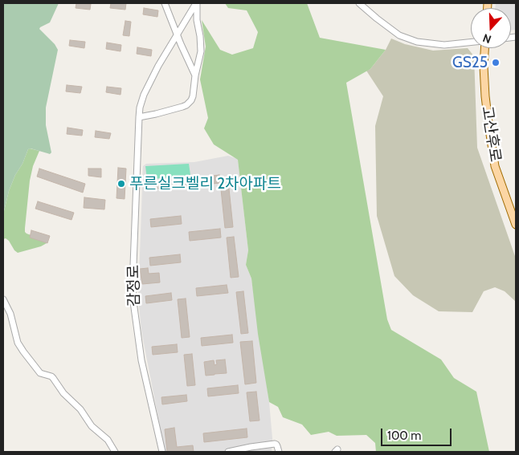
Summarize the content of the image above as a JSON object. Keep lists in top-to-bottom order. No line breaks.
{"streets":{"main road":["고산후로"],"street":["감정로"]},"places":["GS25","푸른실크벨리 2차아파트"],"scale_bar":"100 m","north":"bottom"}
